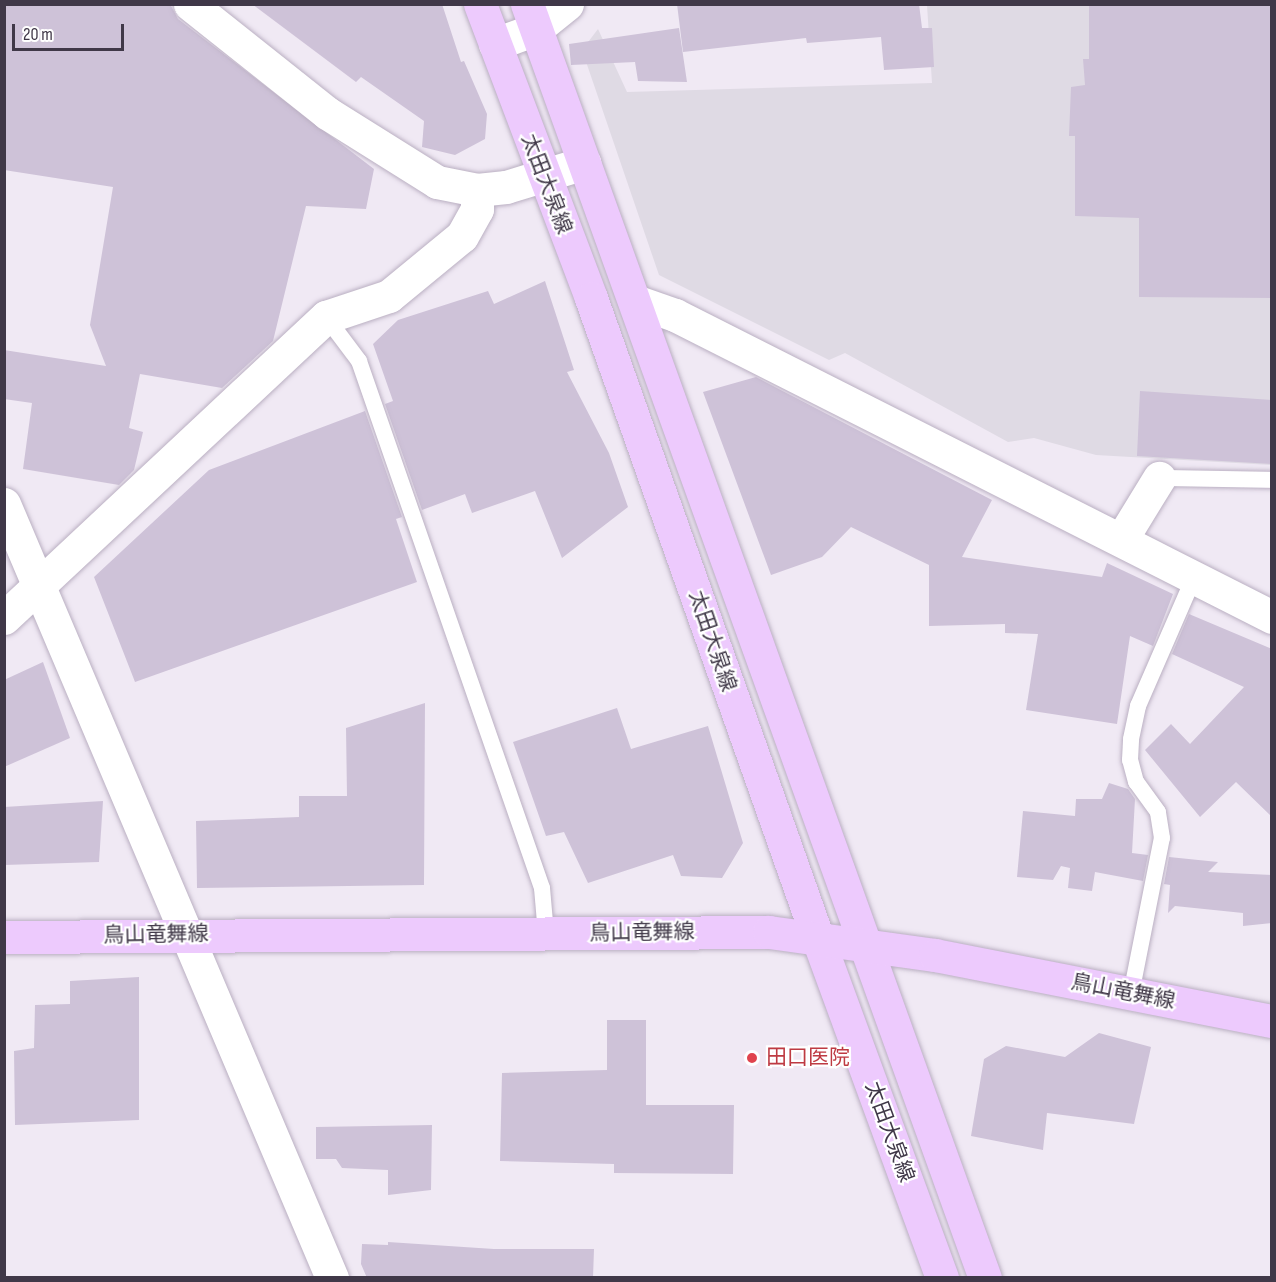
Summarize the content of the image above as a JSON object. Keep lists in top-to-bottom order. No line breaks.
{"streets":{"main road":["太田大泉線","鳥山竜舞線"]},"crossings":[["太田大泉線","鳥山竜舞線"]],"places":["田口医院"],"scale_bar":"20 m"}
